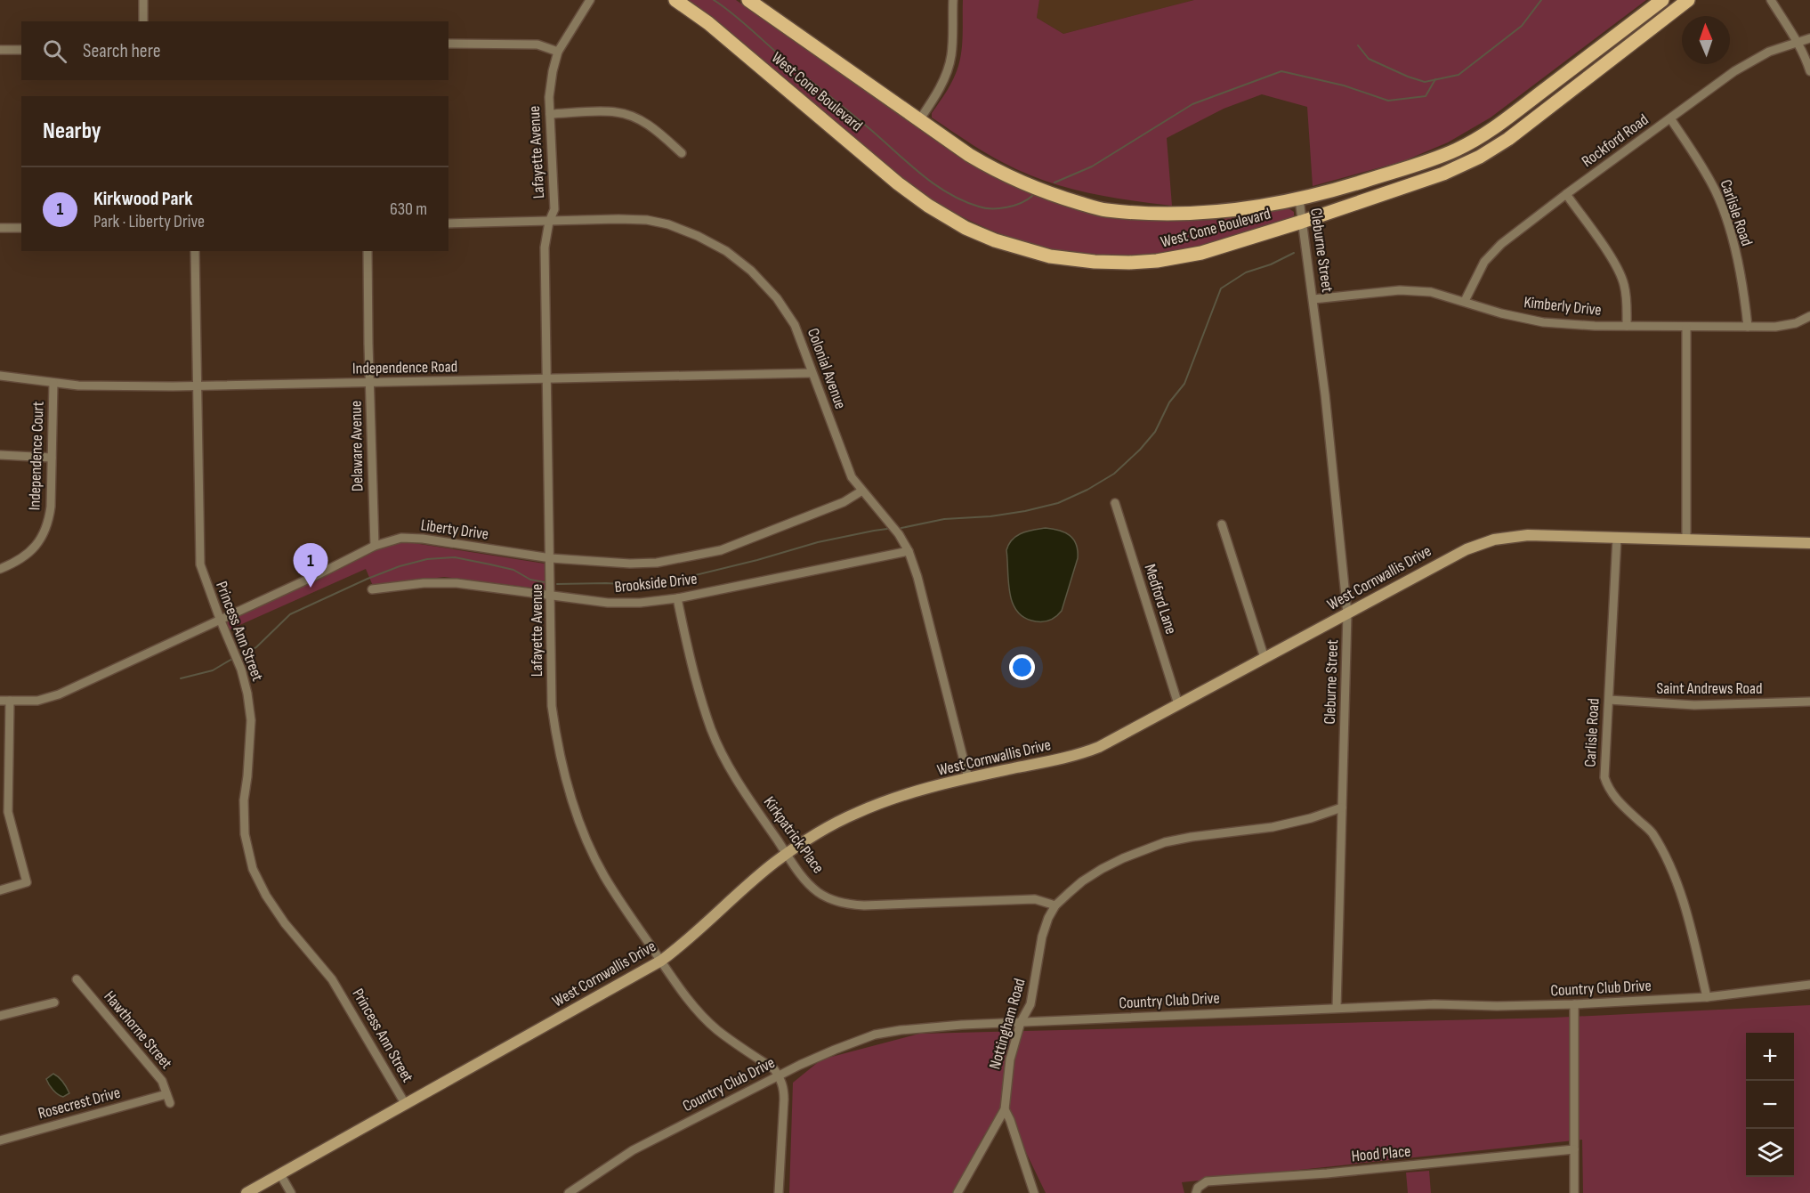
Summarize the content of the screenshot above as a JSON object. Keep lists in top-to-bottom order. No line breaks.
{"streets":{"main road":["West Cone Boulevard"],"street":["Rockford Road","Lafayette Avenue","Carlisle Road","Cleburne Street","Kimberly Drive","Independence Road","Colonial Avenue","Delaware Avenue","Independence Court","Liberty Drive","West Cornwallis Drive","Brookside Drive","Medford Lane","Princess Ann Street","Saint Andrews Road","Kirkpatrick Place","Country Club Drive","Nottingham Road","Hawthorne Street","Rosecrest Drive","Hood Place"]},"crossings":[["West Cone Boulevard","Cleburne Street"],["Rockford Road","Carlisle Road"],["Rockford Road","Kimberly Drive"],["Lafayette Avenue","Independence Road"],["Lafayette Avenue","Colonial Avenue"],["Lafayette Avenue","Liberty Drive"],["Lafayette Avenue","West Cornwallis Drive"],["Lafayette Avenue","Brookside Drive"],["Lafayette Avenue","Country Club Drive"],["Carlisle Road","Kimberly Drive"],["Carlisle Road","West Cornwallis Drive"],["Carlisle Road","Saint Andrews Road"],["Carlisle Road","Country Club Drive"],["Cleburne Street","Kimberly Drive"],["Cleburne Street","West Cornwallis Drive"],["Cleburne Street","Country Club Drive"],["Cleburne Street","Nottingham Road"],["Independence Road","Colonial Avenue"],["Independence Road","Delaware Avenue"],["Independence Road","Independence Court"],["Independence Road","Princess Ann Street"],["Colonial Avenue","Liberty Drive"],["Colonial Avenue","West Cornwallis Drive"],["Colonial Avenue","Brookside Drive"],["Delaware Avenue","Liberty Drive"],["Liberty Drive","Princess Ann Street"],["West Cornwallis Drive","Medford Lane"],["West Cornwallis Drive","Princess Ann Street"],["West Cornwallis Drive","Kirkpatrick Place"],["Brookside Drive","Kirkpatrick Place"],["Kirkpatrick Place","Nottingham Road"],["Country Club Drive","Nottingham Road"],["Hawthorne Street","Rosecrest Drive"]],"north":"top","page":{"search":"Search here","heading":"Nearby","list":[{"mark":"1","name":"Kirkwood Park","note":"Park · Liberty Drive","value":"630 m"}],"pins":"1","map_buttons":["+","−"]}}
